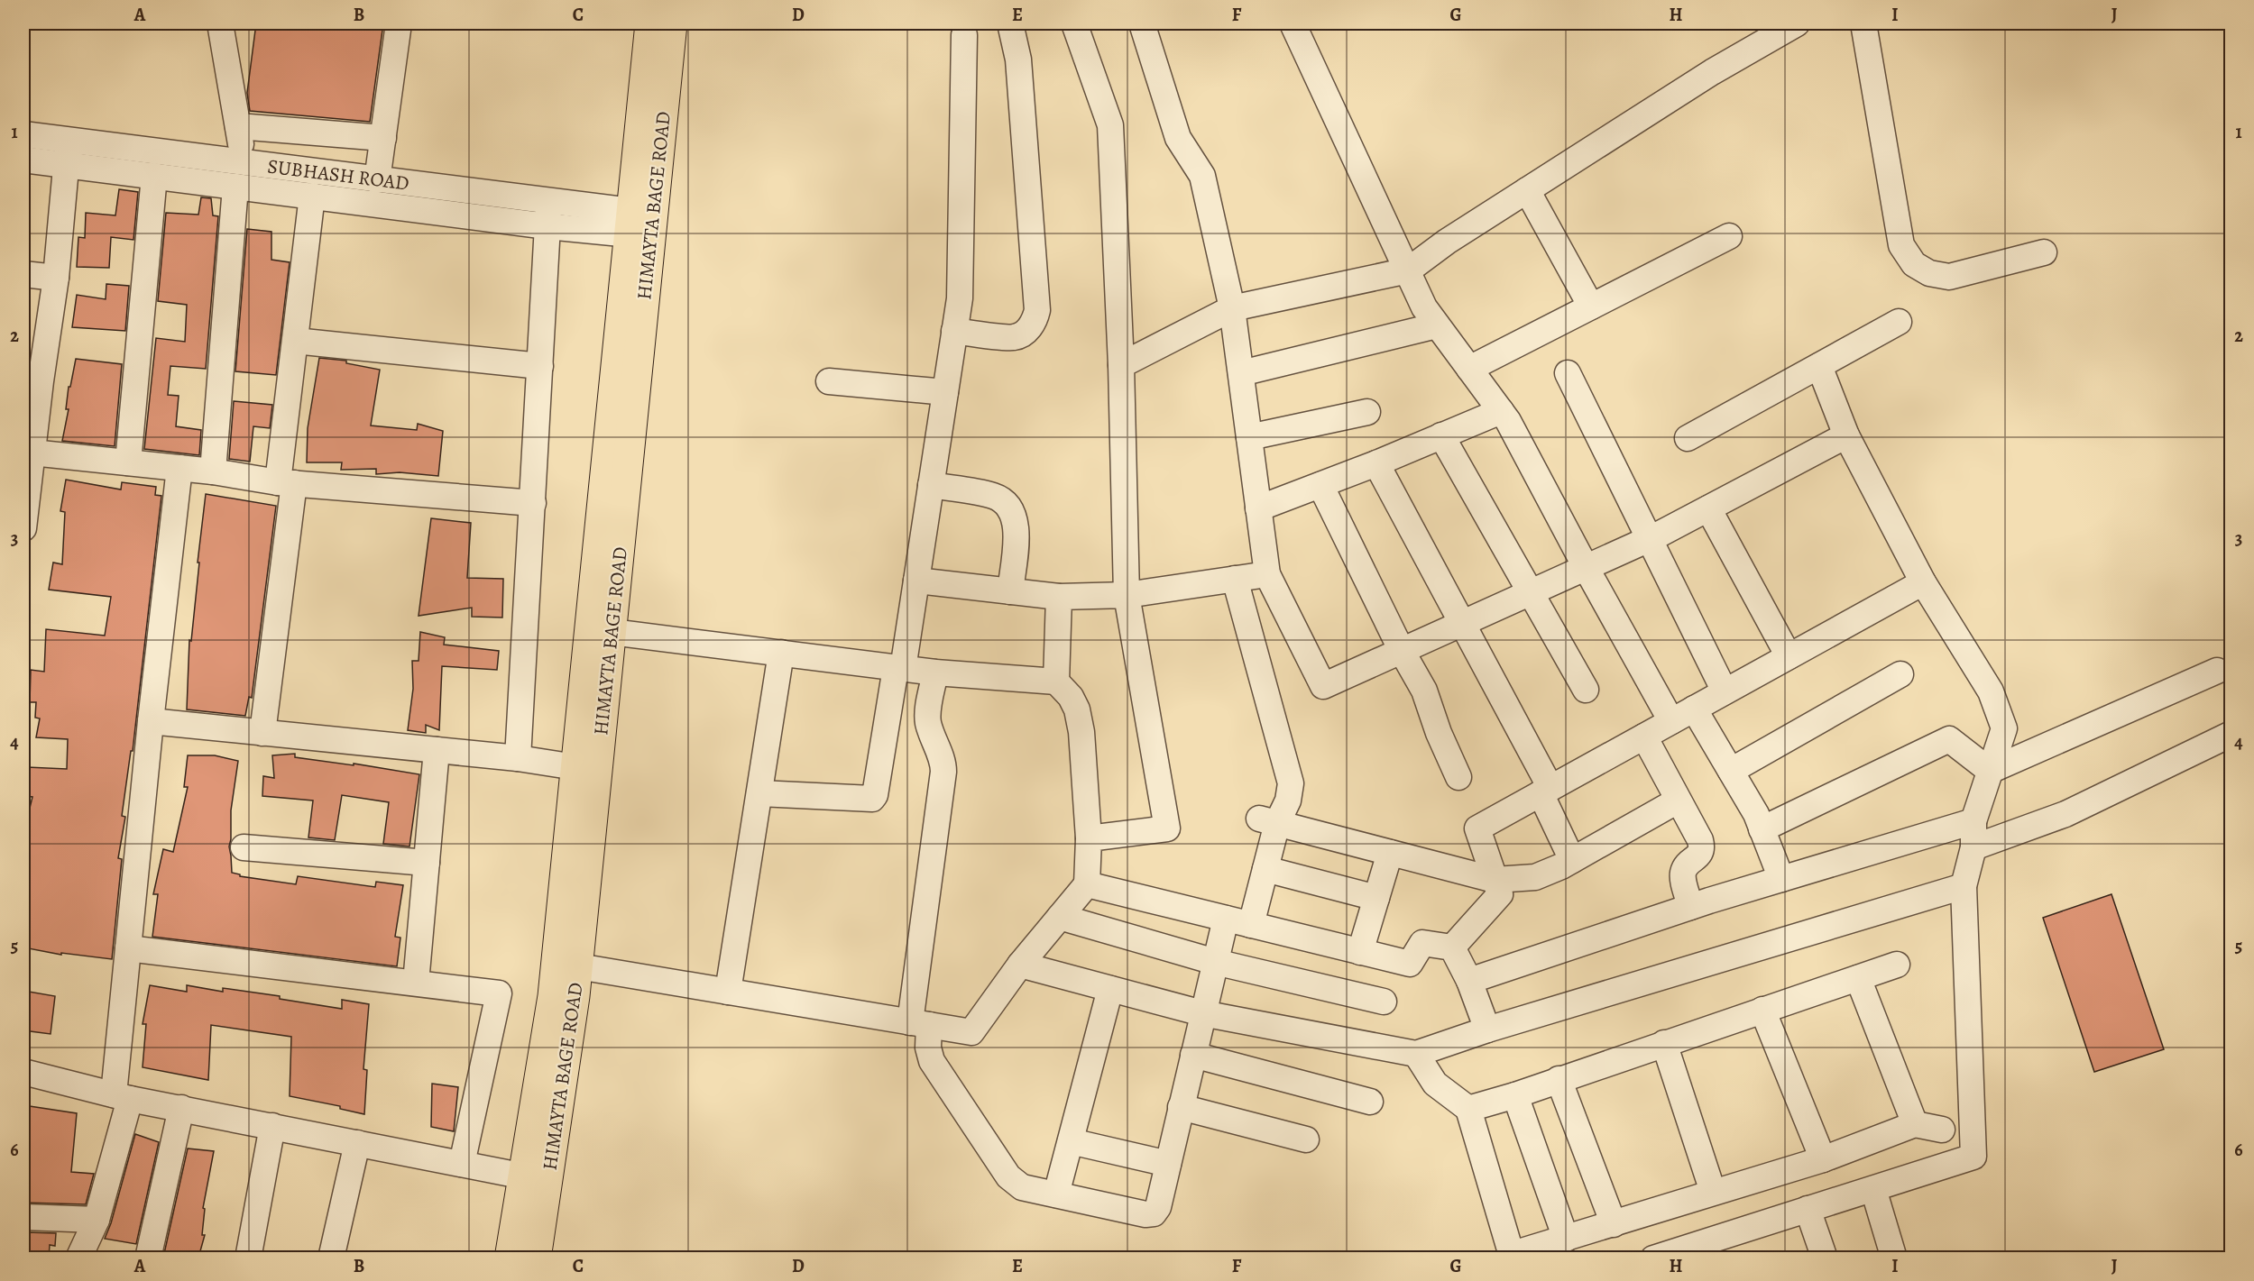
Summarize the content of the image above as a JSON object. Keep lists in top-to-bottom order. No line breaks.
{"streets":{"main road":["HIMAYTA BAGE ROAD"],"street":["SUBHASH ROAD"]},"crossings":[["SUBHASH ROAD","HIMAYTA BAGE ROAD"]],"grid":{"columns":["A","B","C","D","E","F","G","H","I","J"],"rows":["1","2","3","4","5","6"]}}
